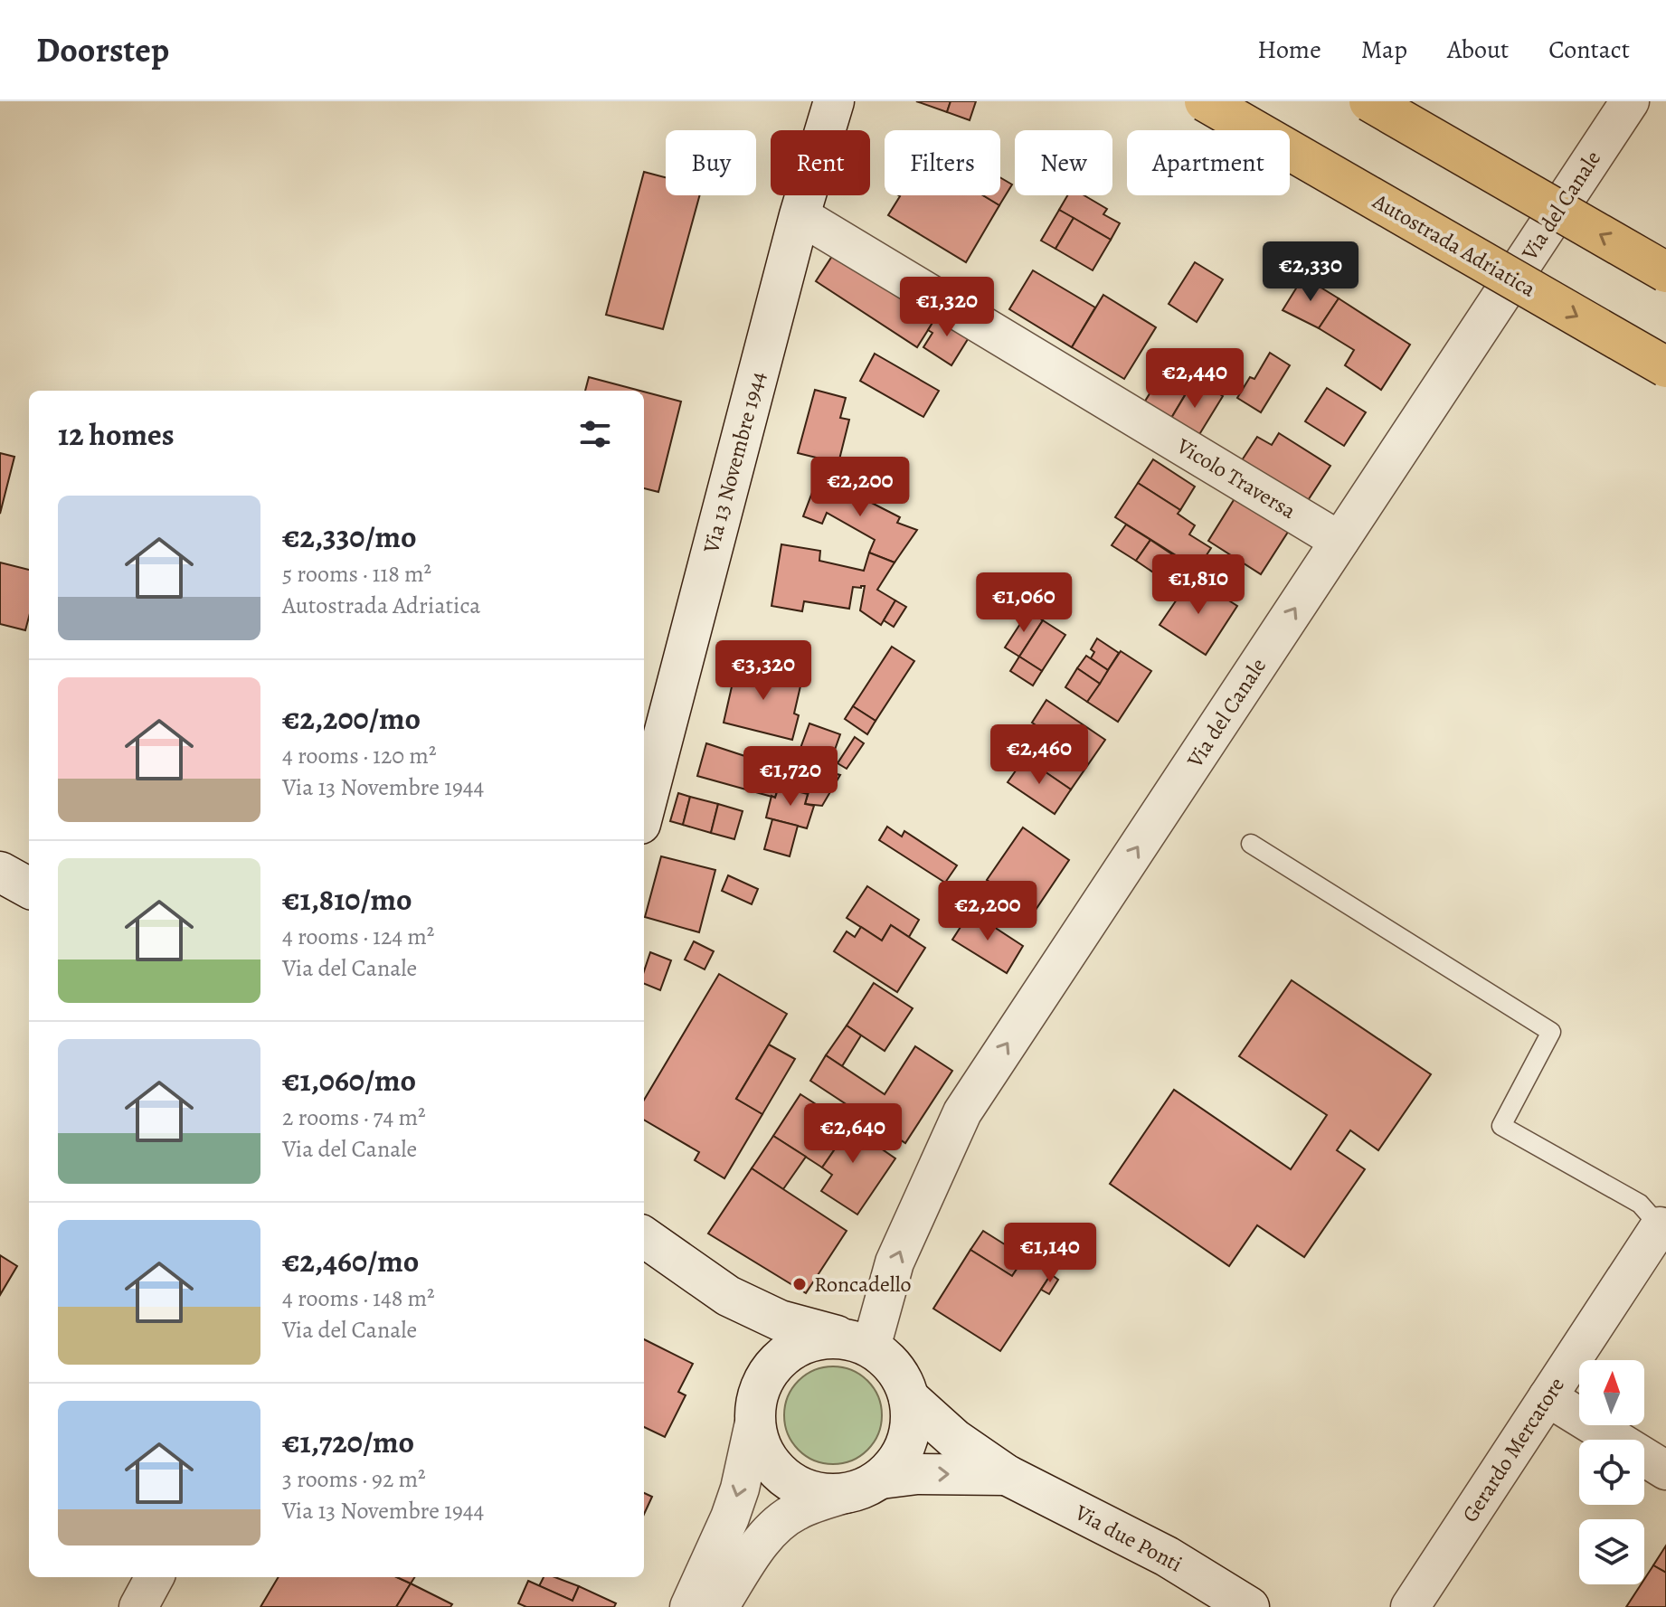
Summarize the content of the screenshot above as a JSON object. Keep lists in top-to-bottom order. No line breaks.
{"streets":{"highway":["Autostrada Adriatica"],"street":["Via del Canale","Via 13 Novembre 1944","Vicolo Traversa","Gerardo Mercatore","Via due Ponti"]},"crossings":[["Via del Canale","Vicolo Traversa"],["Via del Canale","Via due Ponti"],["Via 13 Novembre 1944","Vicolo Traversa"]],"one_way":["Via del Canale"],"places":["Roncadello"],"north":"top","page":{"header":"Doorstep","nav":["Home","Map","About","Contact"],"chip":["Buy","Rent","Filters","New","Apartment"],"price":["€2,330","€1,320","€2,440","€2,200","€1,810","€1,060","€3,320","€2,460","€1,720","€2,200","€2,640","€1,140"],"heading":"12 homes","list":[{"name":"€2,330/mo","note":"5 rooms · 118 m² · Autostrada Adriatica"},{"name":"€2,200/mo","note":"4 rooms · 120 m² · Via 13 Novembre 1944"},{"name":"€1,810/mo","note":"4 rooms · 124 m² · Via del Canale"},{"name":"€1,060/mo","note":"2 rooms · 74 m² · Via del Canale"},{"name":"€2,460/mo","note":"4 rooms · 148 m² · Via del Canale"},{"name":"€1,720/mo","note":"3 rooms · 92 m² · Via 13 Novembre 1944"}]}}
